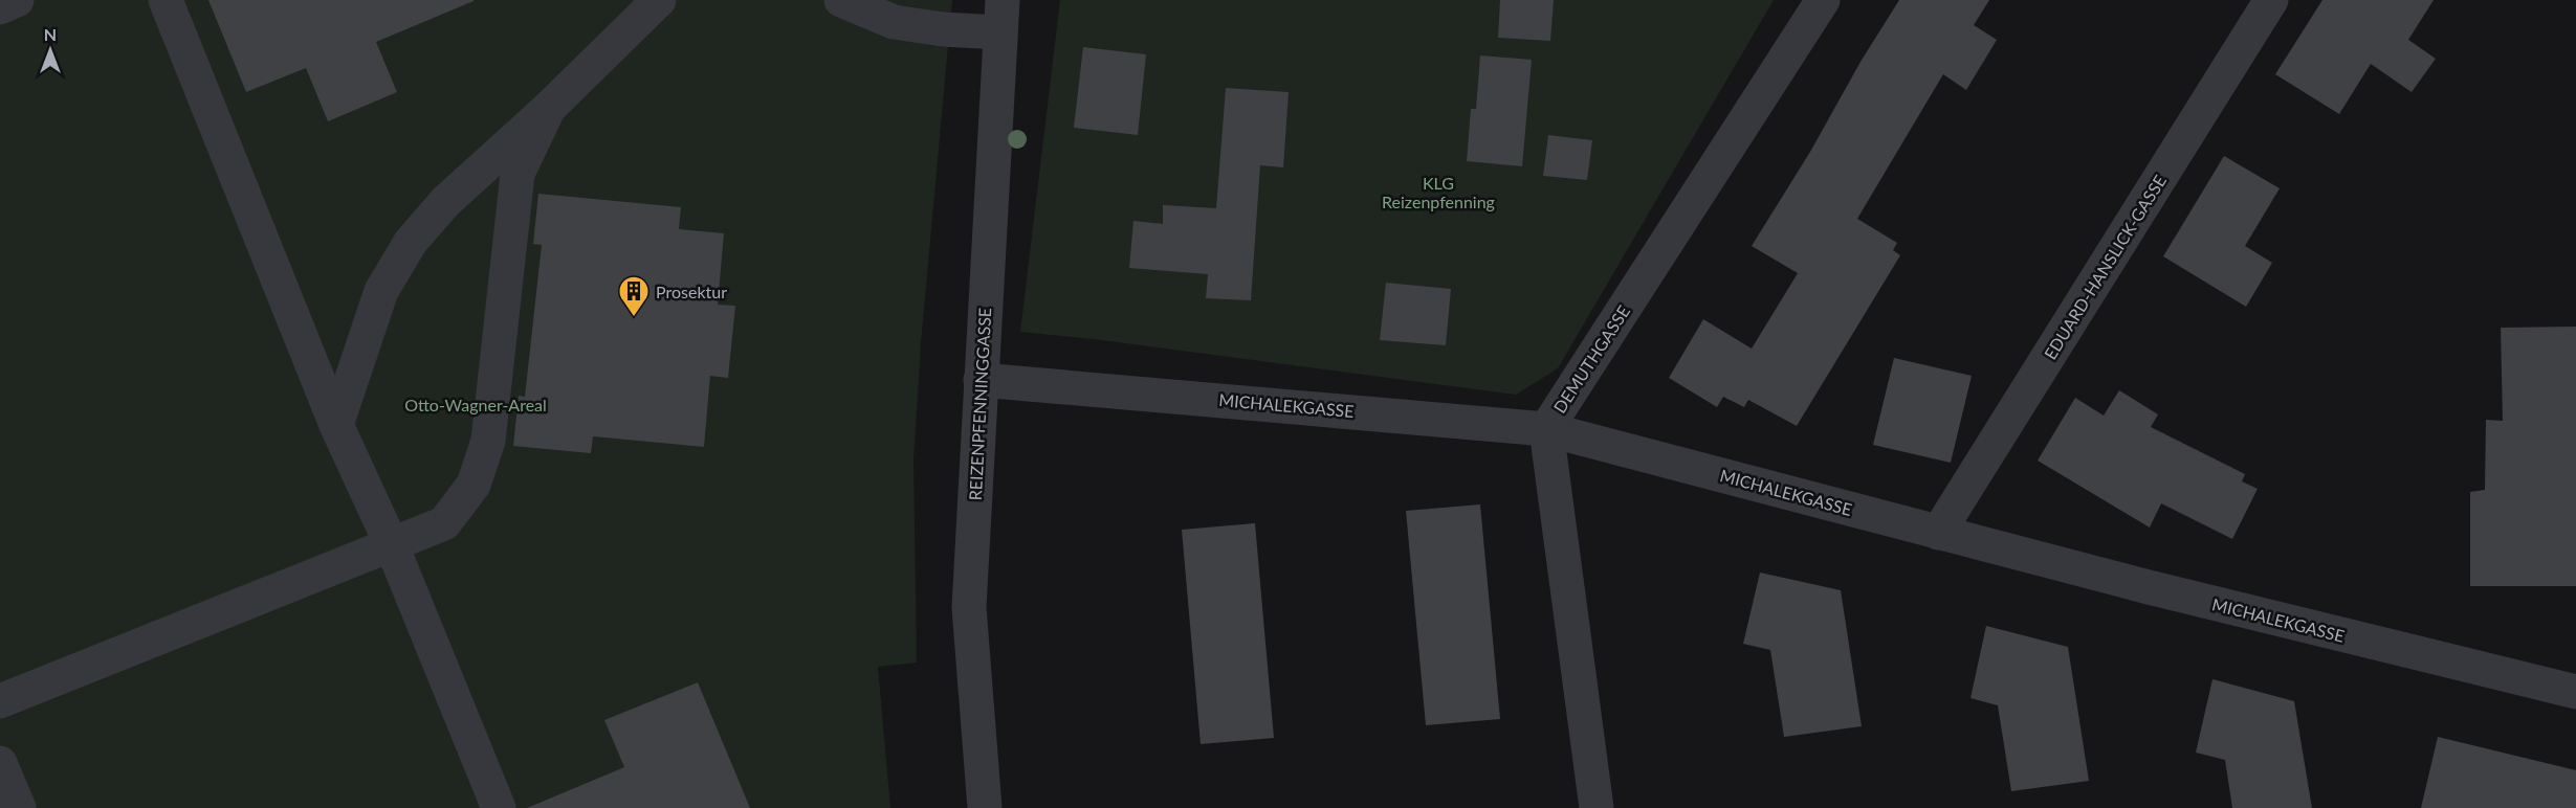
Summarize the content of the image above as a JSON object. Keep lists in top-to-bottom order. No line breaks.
{"streets":{"street":["EDUARD-HANSLICK-GASSE","DEMUTHGASSE","REIZENPFENNINGGASSE","MICHALEKGASSE"]},"crossings":[["EDUARD-HANSLICK-GASSE","MICHALEKGASSE"],["DEMUTHGASSE","MICHALEKGASSE"],["REIZENPFENNINGGASSE","MICHALEKGASSE"]],"parks":["KLG Reizenpfenning","Otto-Wagner-Areal"],"places":{"building":["Prosektur"]},"north":"top"}
